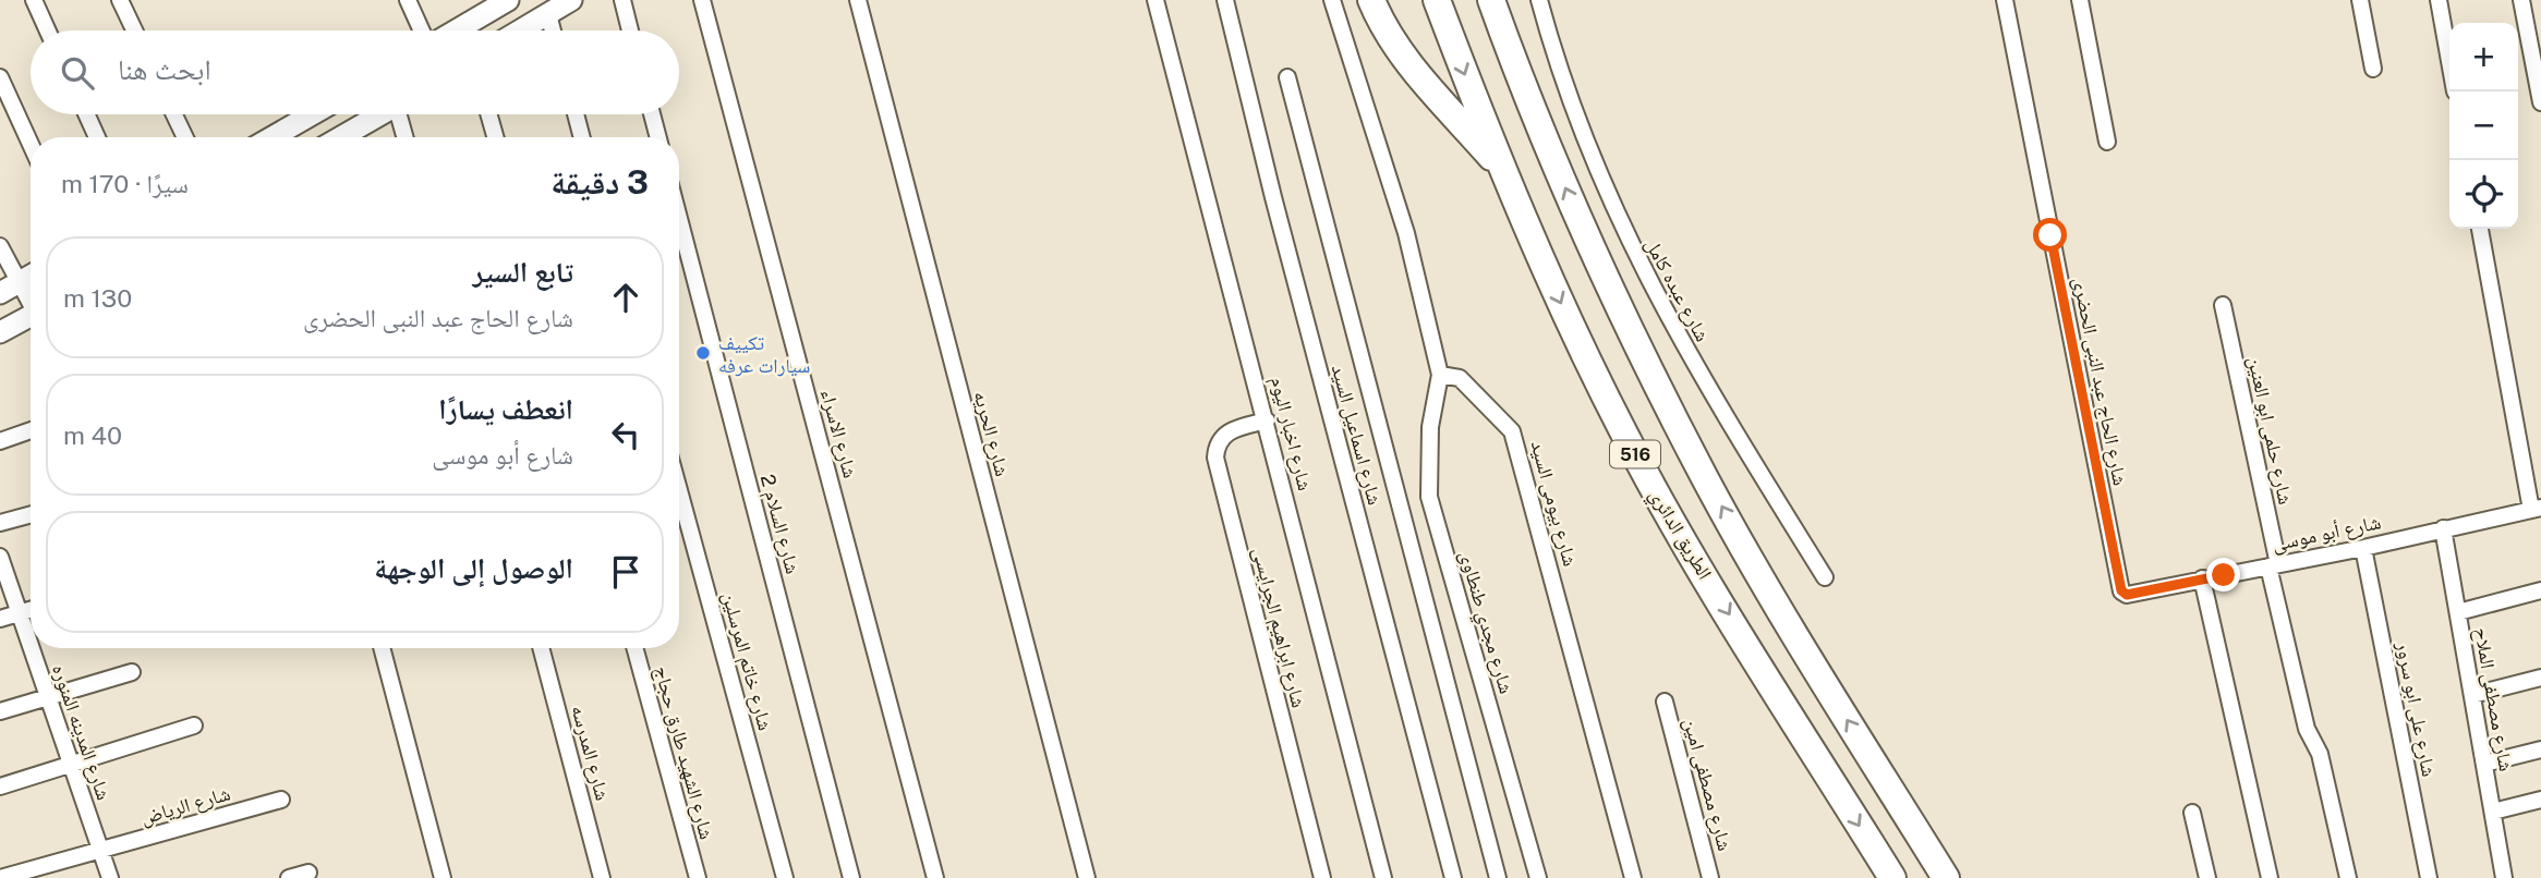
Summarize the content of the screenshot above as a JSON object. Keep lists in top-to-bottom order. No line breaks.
{"streets":{"highway":["516","الطريق الدائري"],"street":["شارع عبده كامل","شارع الحاج عبد النبى الحضرى","شارع حلمى ابو العنين","شارع الاسراء","شارع الحريه","شارع اخبار اليوم","شارع اسماعيل السيد","شارع بيومى السيد","شارع السلام 2","شارع أبو موسى","شارع مجدي طنطاوى","شارع ابراهيم الجرايسى","شارع خاتم المرسلين","شارع مصطفى الملاح","شارع على ابو سرور","شارع المدينه المنوره","شارع المدرسه","شارع الشهيد طارق حجاج","شارع مصطفى امين","شارع الرياض"]},"crossings":[["شارع الحاج عبد النبى الحضرى","شارع أبو موسى"],["شارع حلمى ابو العنين","شارع أبو موسى"],["شارع اخبار اليوم","شارع ابراهيم الجرايسى"],["شارع بيومى السيد","شارع مجدي طنطاوى"],["شارع أبو موسى","شارع مصطفى الملاح"],["شارع أبو موسى","شارع على ابو سرور"],["شارع المدينه المنوره","شارع الرياض"]],"places":["تكييف سيارات عرفه"],"page":{"map_buttons":["+","−"],"search":"ابحث هنا","heading":["3 دقيقة","سيرًا · 170 m"],"list":[["تابع السير","شارع الحاج عبد النبى الحضرى","130 m"],["انعطف يسارًا","شارع أبو موسى","40 m"],"الوصول إلى الوجهة"]}}
